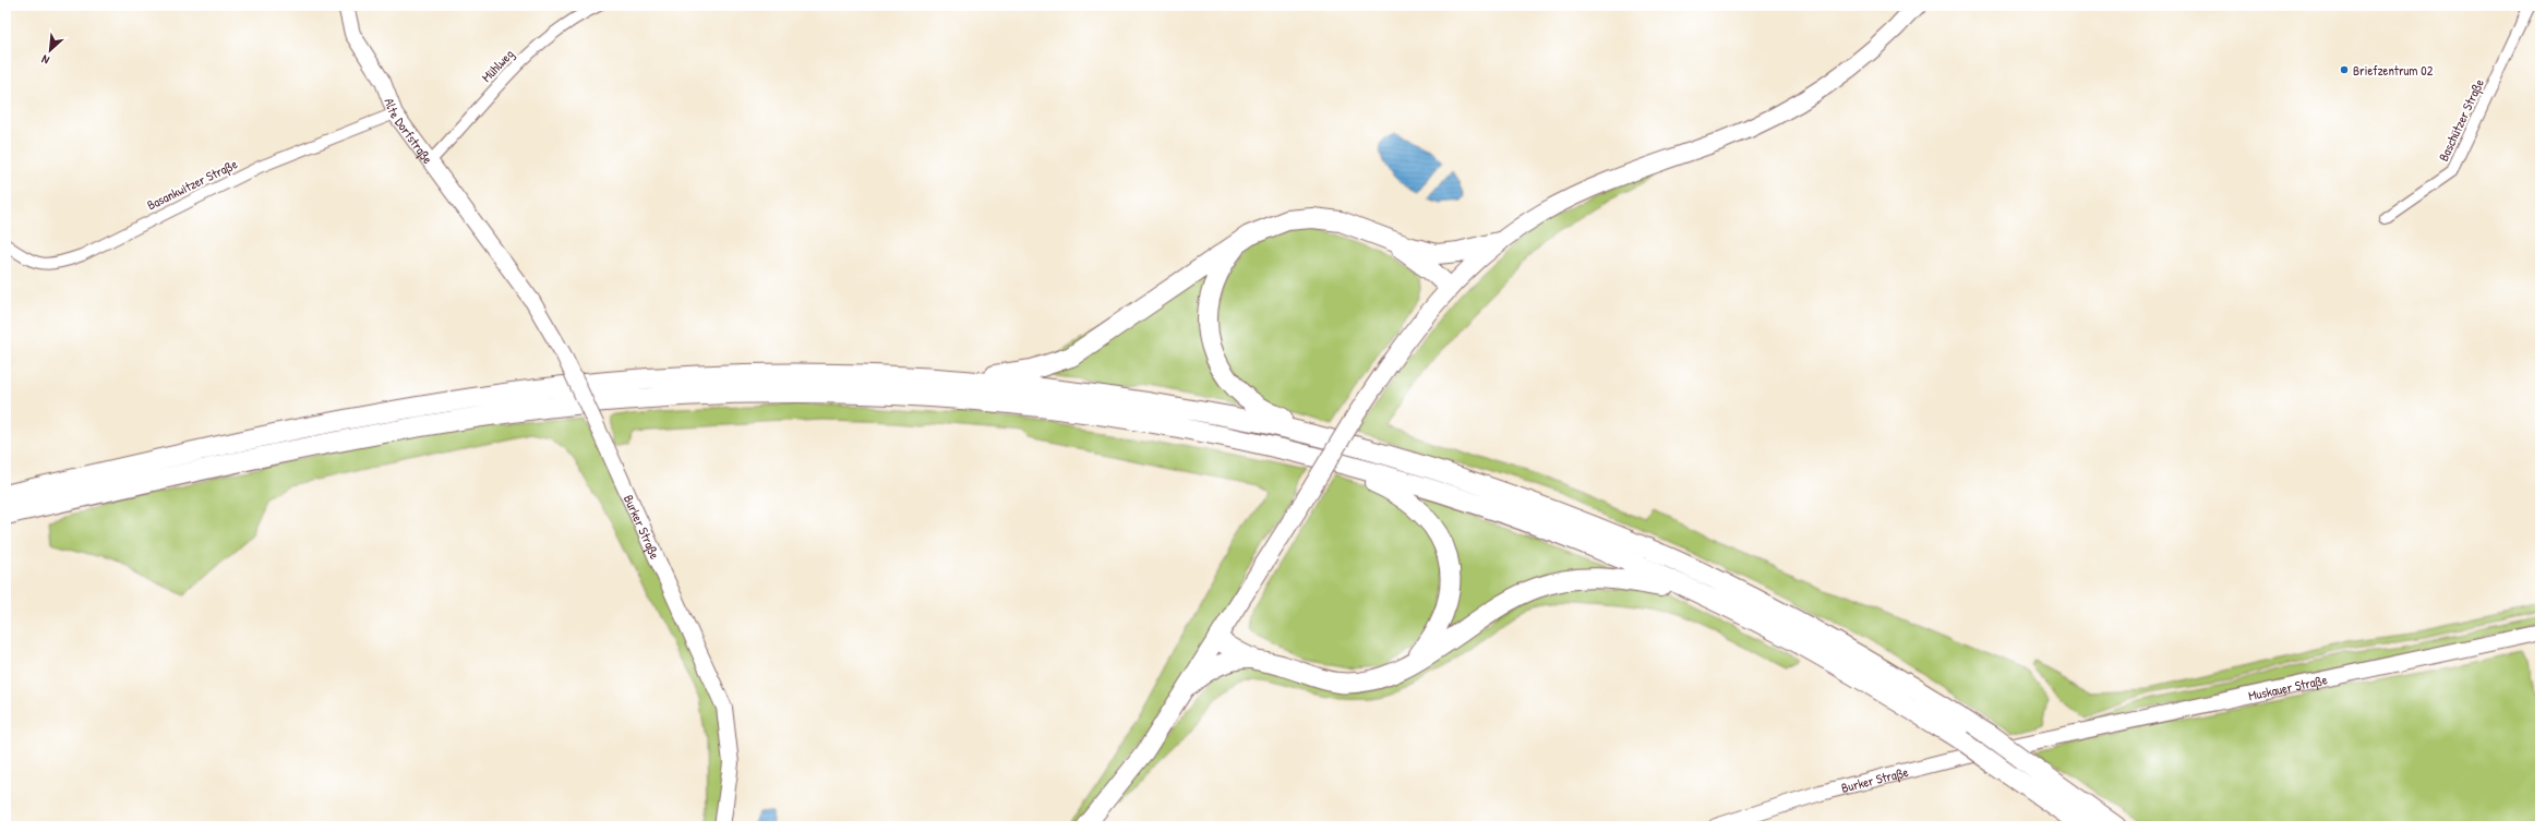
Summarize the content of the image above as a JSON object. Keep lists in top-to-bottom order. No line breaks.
{"streets":{"street":["Mühlweg","Baschützer Straße","Alte Dorfstraße","Basankwitzer Straße","Burker Straße","Muskauer Straße"]},"crossings":[["Mühlweg","Alte Dorfstraße"],["Alte Dorfstraße","Basankwitzer Straße"],["Alte Dorfstraße","Burker Straße"],["Burker Straße","Muskauer Straße"]],"places":["Briefzentrum 02"],"north":"bottom left"}
